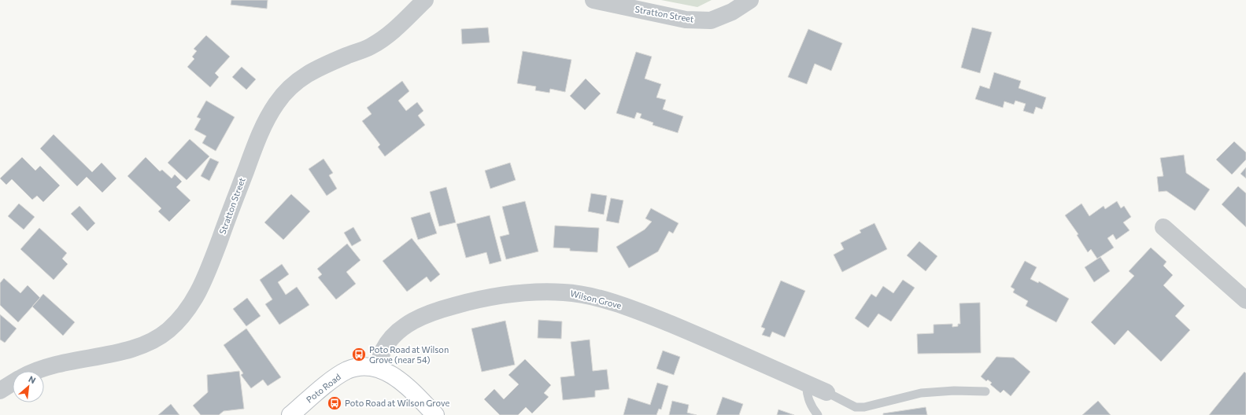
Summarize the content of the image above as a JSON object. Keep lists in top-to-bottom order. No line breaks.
{"streets":{"street":["Stratton Street","Wilson Grove","Poto Road"]},"crossings":[["Wilson Grove","Poto Road"]],"places":{"bus stop":["Poto Road at Wilson Grove (near 54)","Poto Road at Wilson Grove"]},"north":"top right"}
